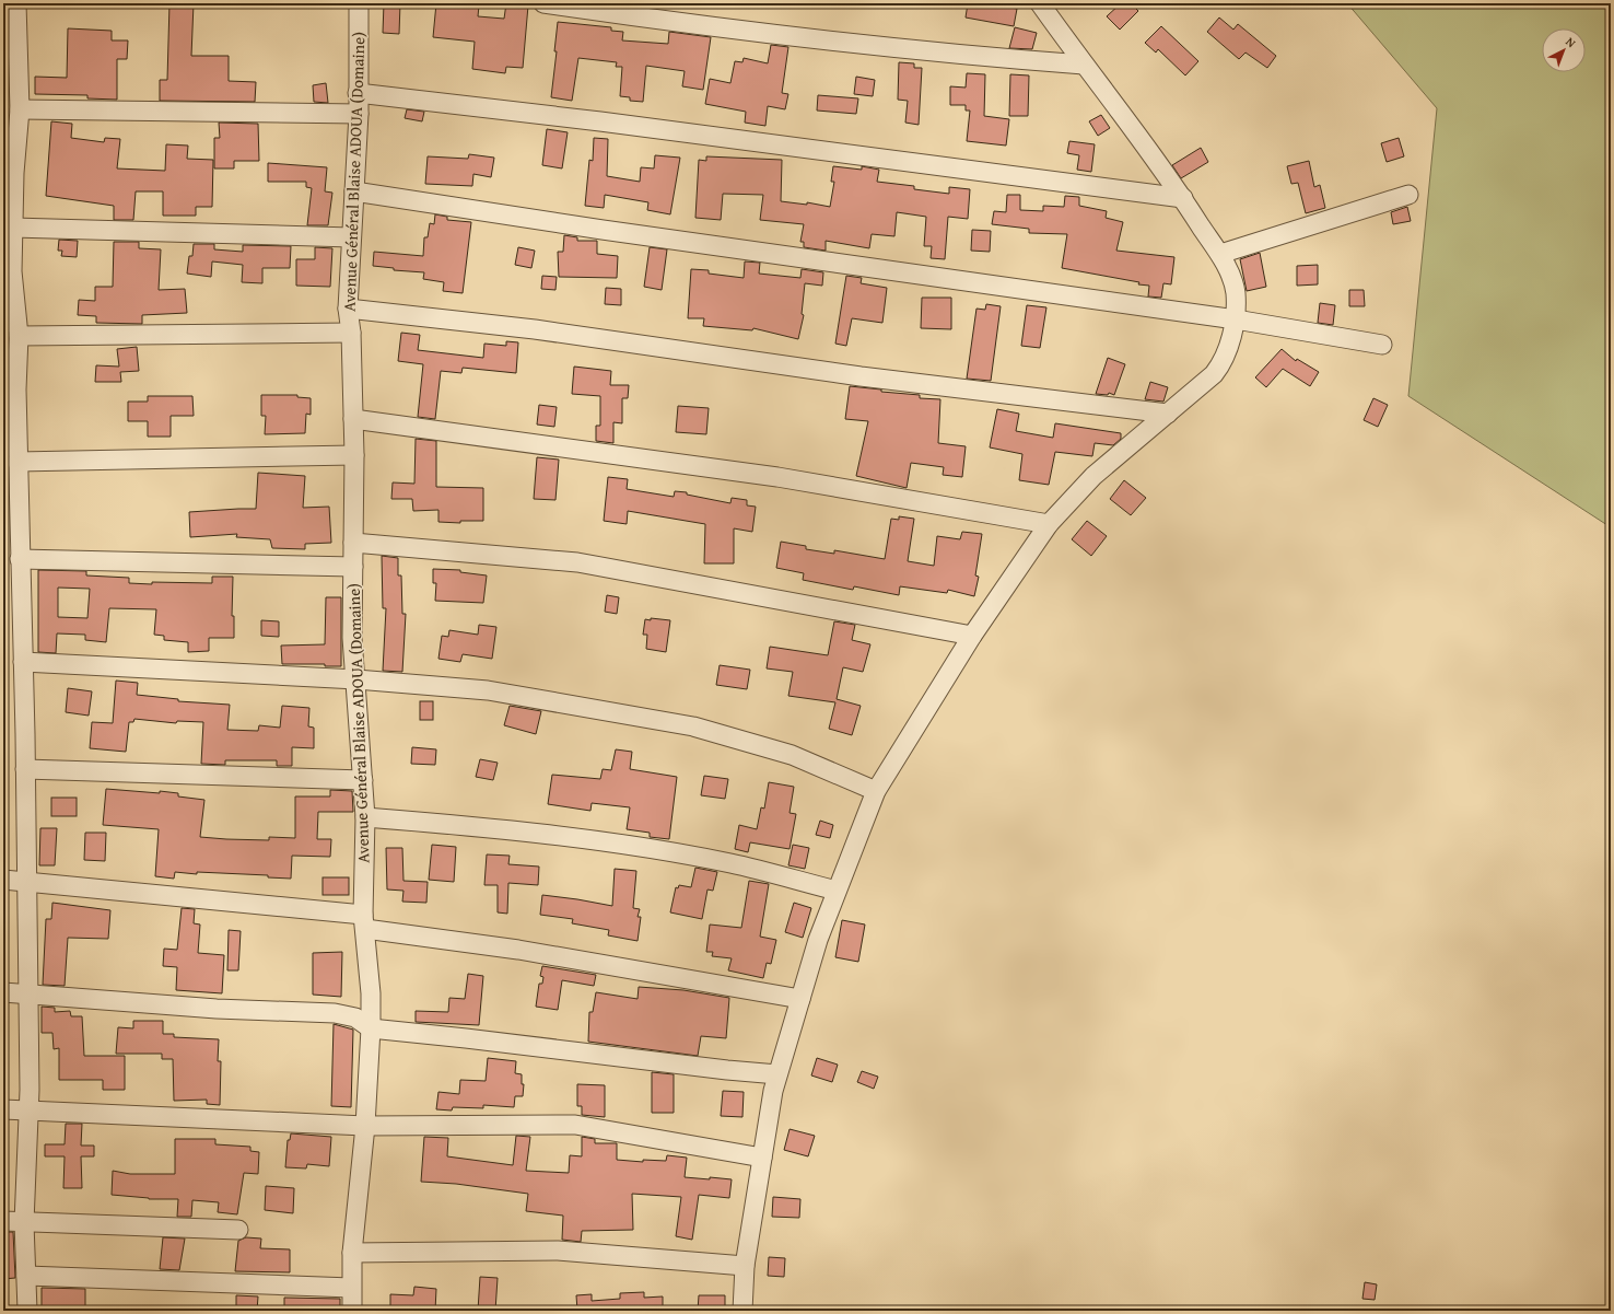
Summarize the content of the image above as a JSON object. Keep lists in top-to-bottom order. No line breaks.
{"streets":{"street":["Avenue Général Blaise ADOUA (Domaine)"]},"north":"top right"}
